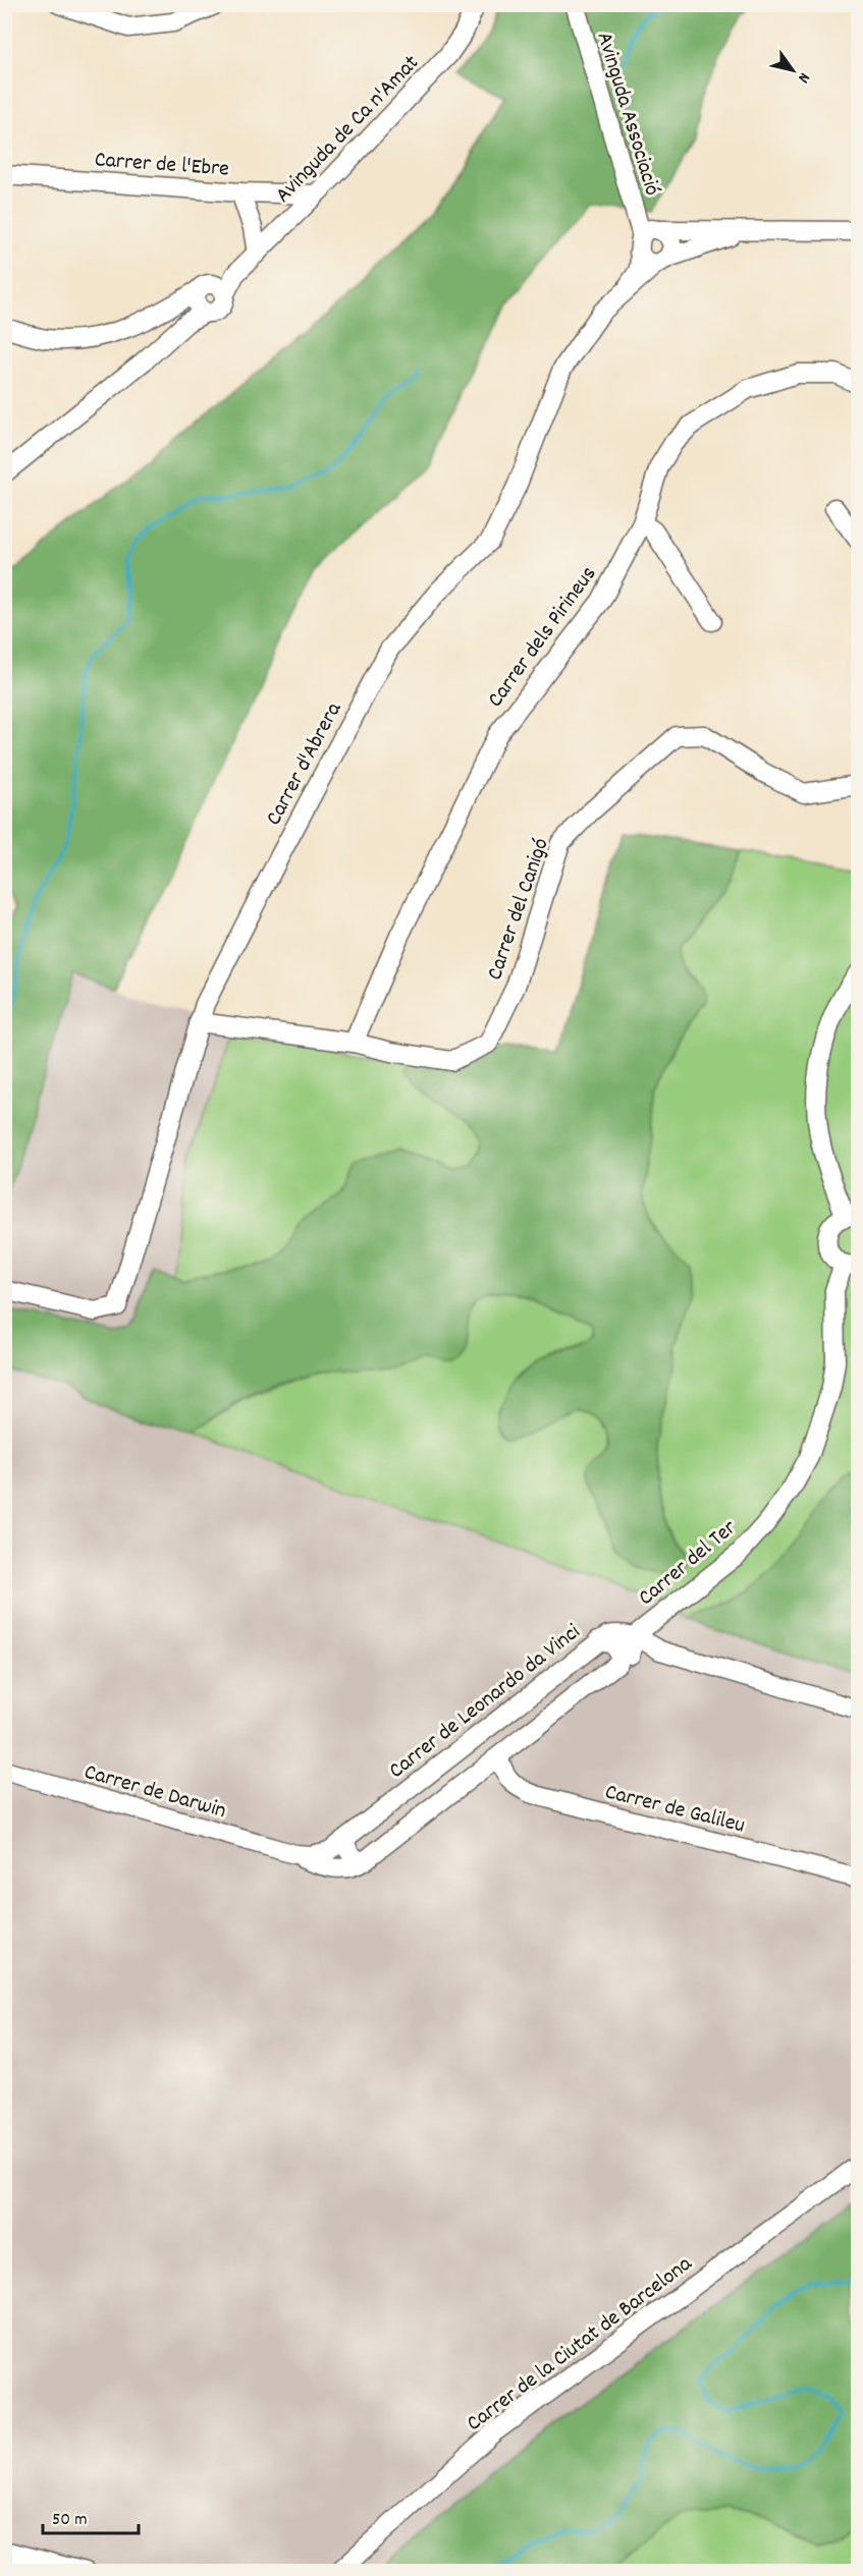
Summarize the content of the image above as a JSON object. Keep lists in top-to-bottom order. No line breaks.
{"streets":{"street":["Avinguda Associació","Avinguda de Ca n'Amat","Carrer de l'Ebre","Carrer dels Pirineus","Carrer d'Abrera","Carrer del Canigó","Carrer del Ter","Carrer de Leonardo da Vinci","Carrer de Darwin","Carrer de Galileu","Carrer de la Ciutat de Barcelona"]},"crossings":[["Avinguda Associació","Carrer d'Abrera"],["Avinguda de Ca n'Amat","Carrer de l'Ebre"],["Carrer dels Pirineus","Carrer del Canigó"],["Carrer d'Abrera","Carrer del Canigó"],["Carrer del Ter","Carrer de Leonardo da Vinci"],["Carrer de Leonardo da Vinci","Carrer de Darwin"]],"scale_bar":"50 m","north":"bottom right"}
